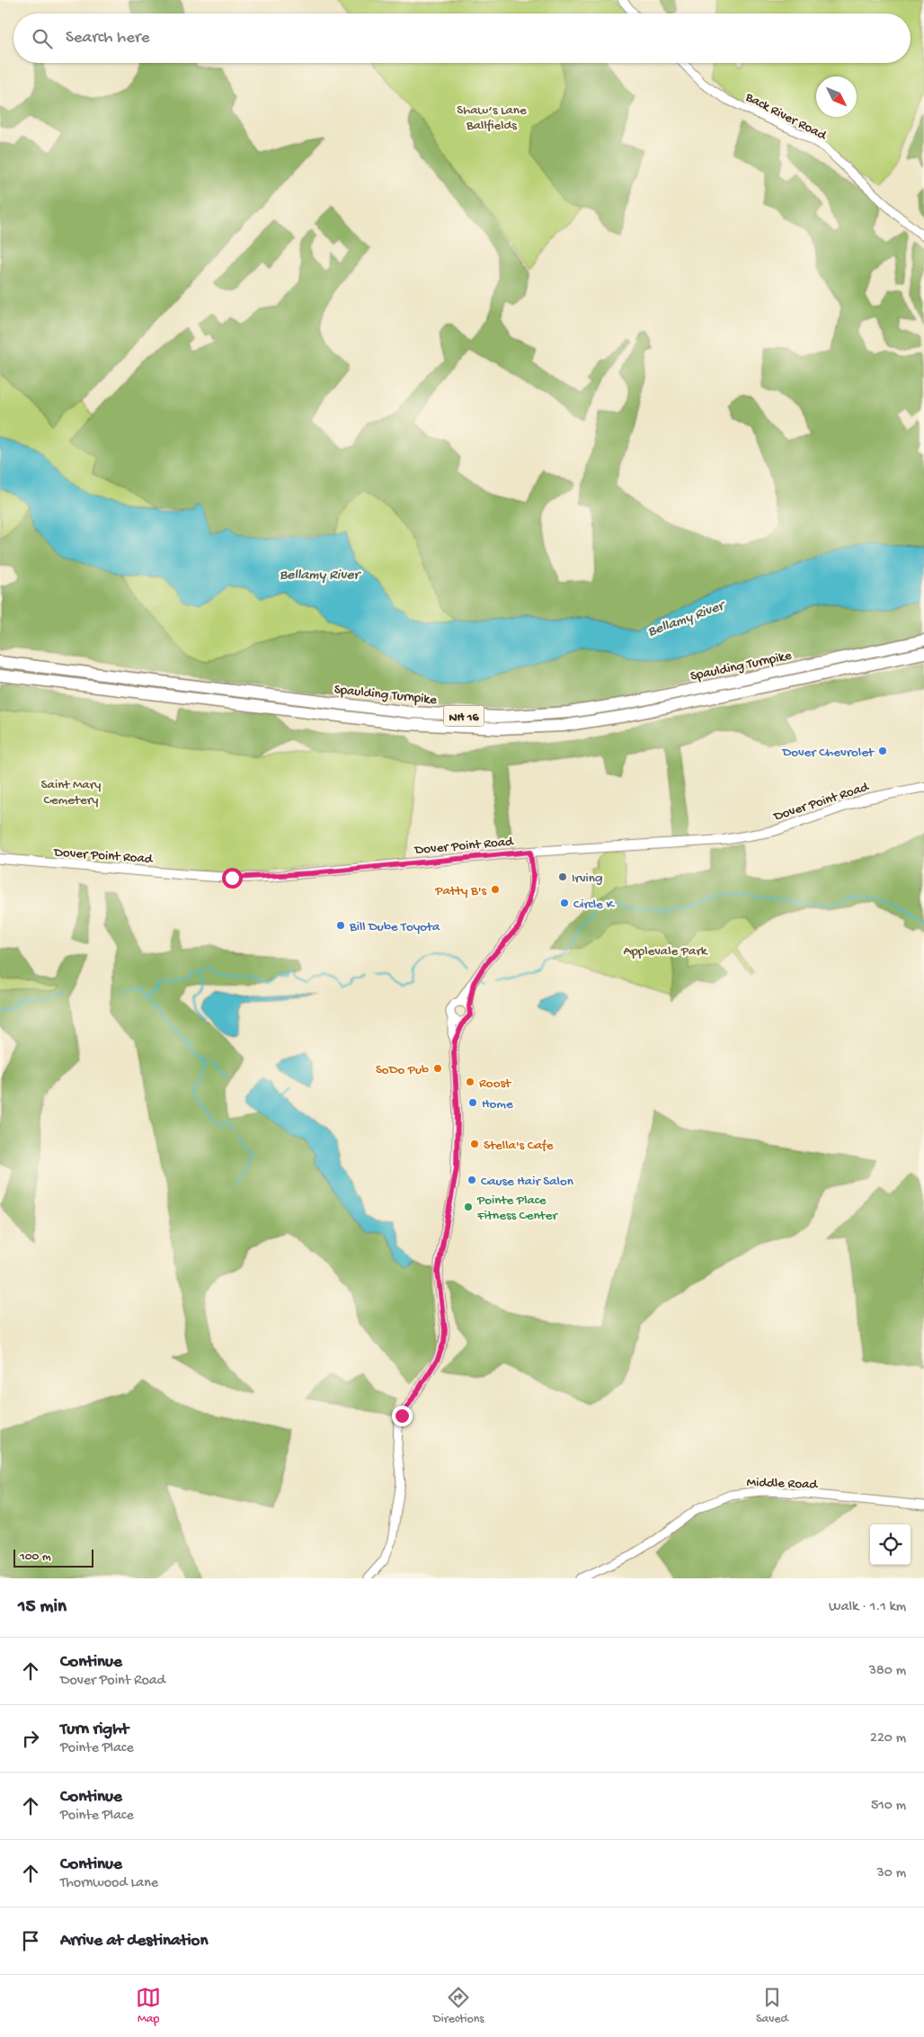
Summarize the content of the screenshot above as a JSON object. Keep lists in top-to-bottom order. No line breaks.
{"streets":{"highway":["Spaulding Turnpike","NH 16"],"main road":["Dover Point Road"],"street":["Back River Road","Middle Road"]},"water":["Bellamy River"],"parks":["Shaw’s Lane Ballfields","Saint Mary Cemetery","Applevale Park"],"places":["Dover Chevrolet","Irving","Patty B's","Circle K","Bill Dube Toyota","SoDo Pub","Roost","Home","Stella's Cafe","Cause Hair Salon","Pointe Place Fitness Center"],"scale_bar":"100 m","north":"bottom right","page":{"search":"Search here","scale":"100 m","heading":["15 min","Walk · 1.1 km"],"list":[["Continue","Dover Point Road","380 m"],["Turn right","Pointe Place","220 m"],["Continue","Pointe Place","510 m"],["Continue","Thornwood Lane","30 m"],"Arrive at destination"],"nav":["Map","Directions","Saved"]}}
